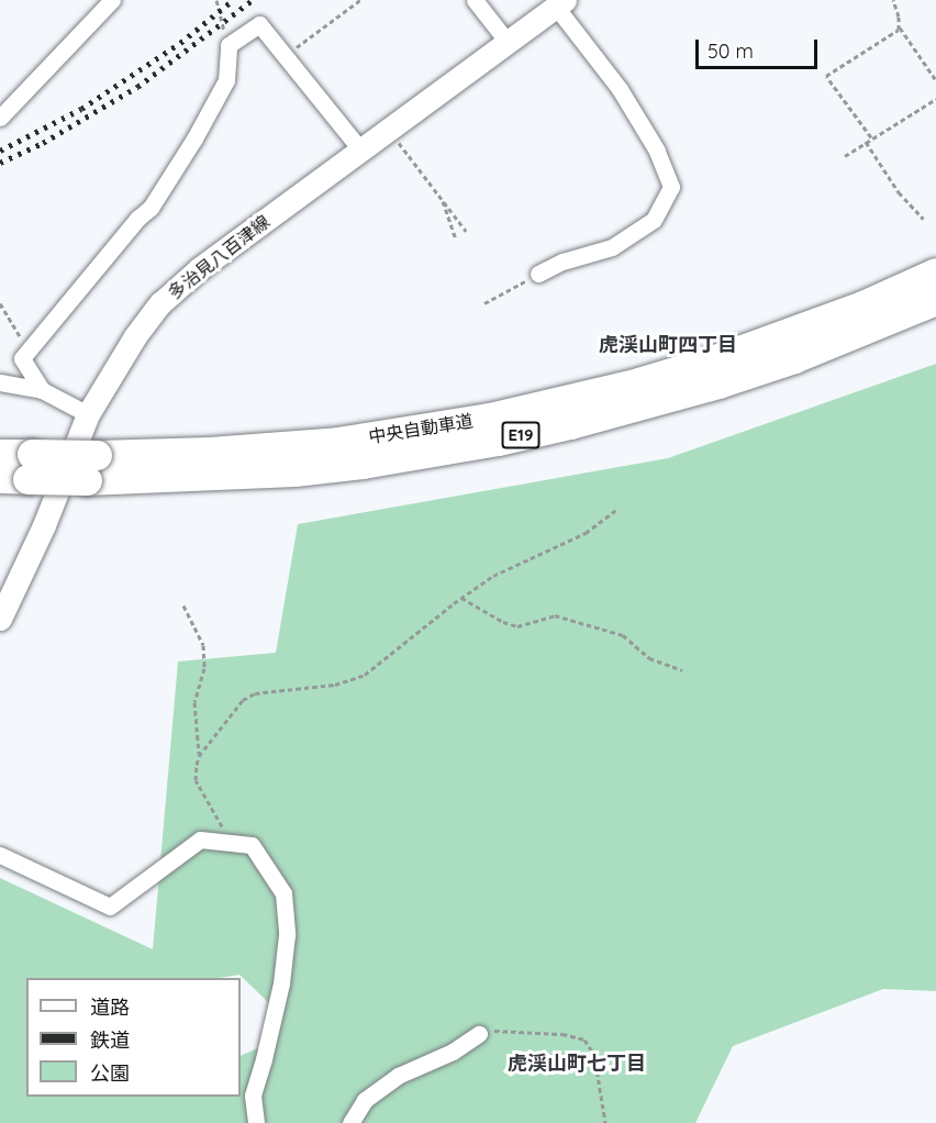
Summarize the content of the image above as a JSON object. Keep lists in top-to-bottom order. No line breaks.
{"streets":{"highway":["中央自動車道","E19"],"main road":["多治見八百津線"]},"districts":["虎渓山町四丁目","虎渓山町七丁目"],"legend":["道路","鉄道","公園"],"scale_bar":"50 m"}
